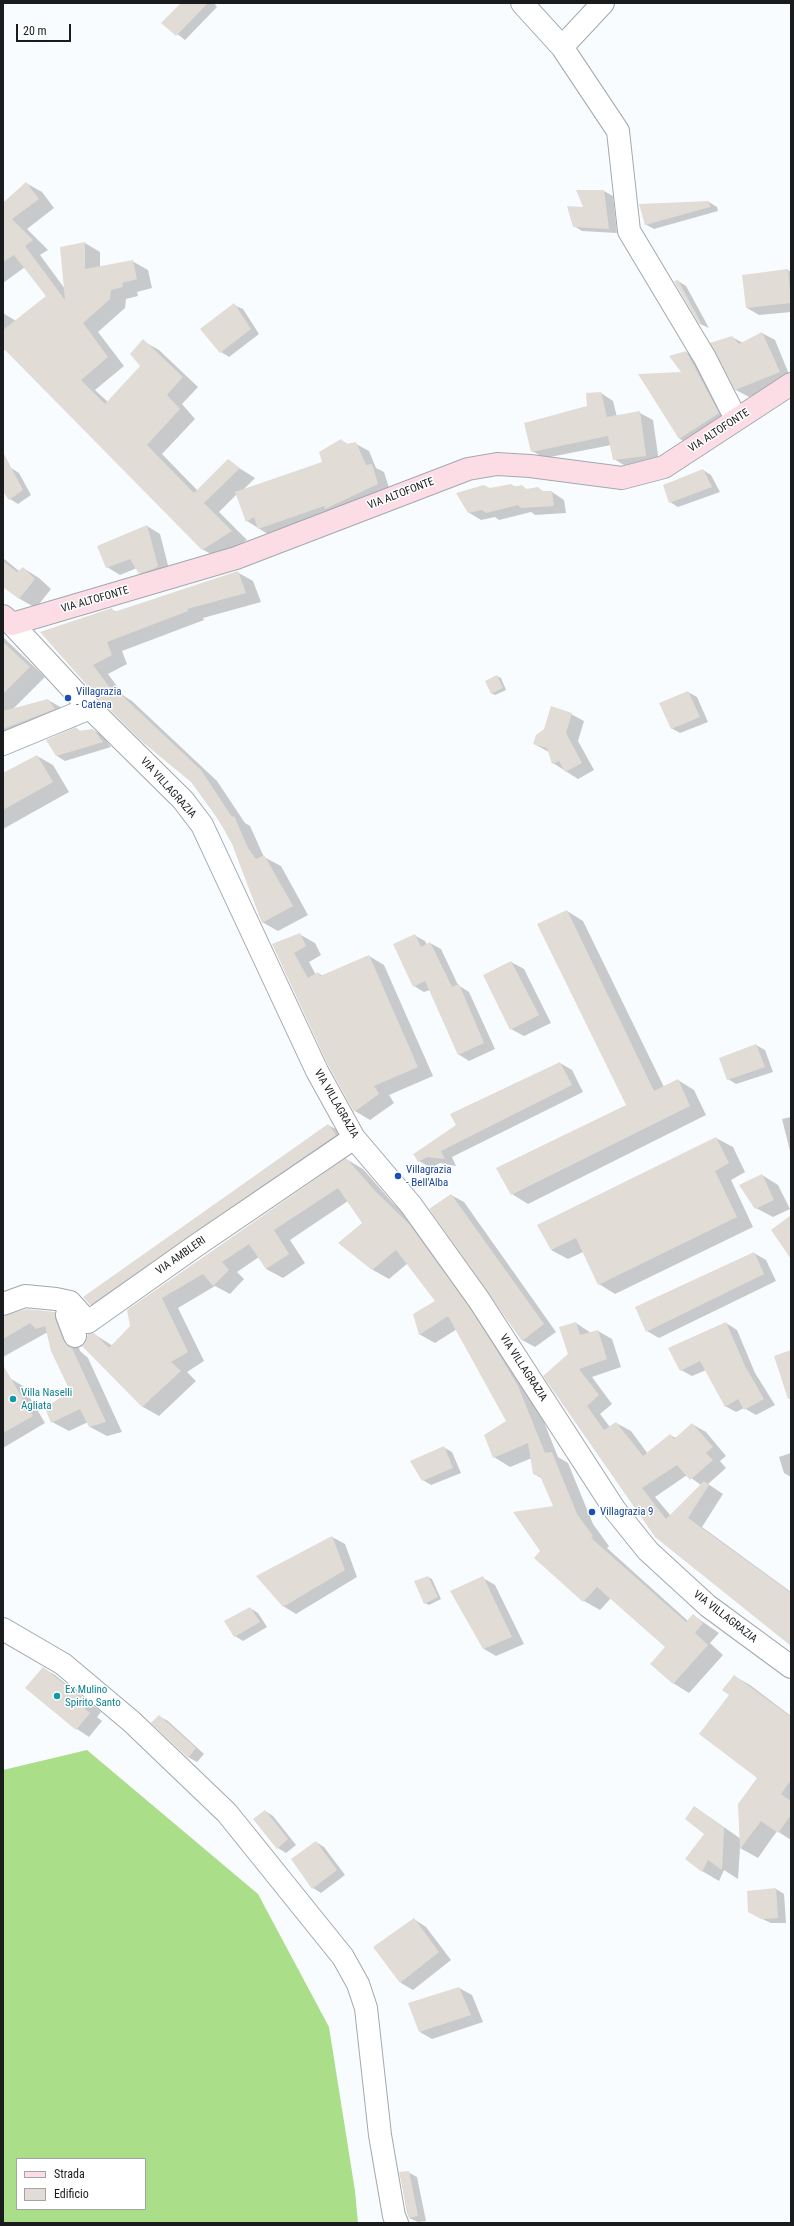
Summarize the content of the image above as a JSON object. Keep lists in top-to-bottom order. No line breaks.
{"streets":{"main road":["VIA ALTOFONTE"],"street":["VIA VILLAGRAZIA","VIA AMBLERI"]},"crossings":[["VIA ALTOFONTE","VIA VILLAGRAZIA"],["VIA VILLAGRAZIA","VIA AMBLERI"]],"places":["Villagrazia - Catena","Villagrazia - Bell'Alba","Villa Naselli Agliata","Villagrazia 9","Ex Mulino Spirito Santo"],"legend":["Strada","Edificio"],"scale_bar":"20 m"}
